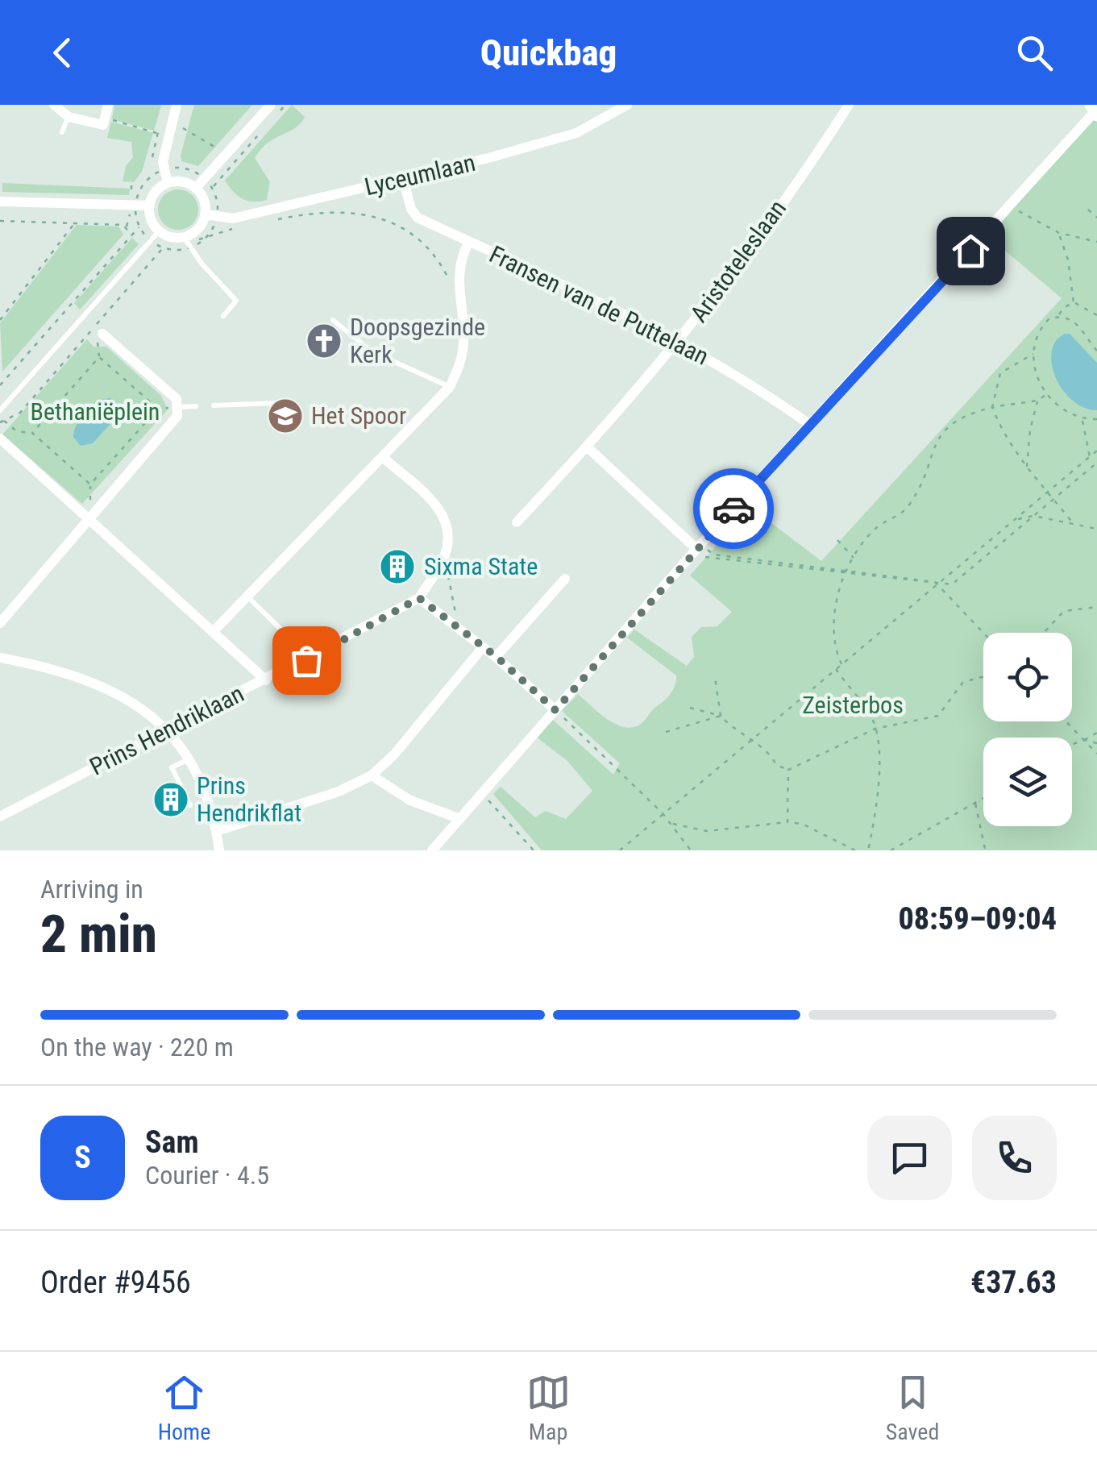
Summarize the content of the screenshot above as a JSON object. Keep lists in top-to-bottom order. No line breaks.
{"streets":{"street":["Lyceumlaan","Aristoteleslaan","Fransen van de Puttelaan","Prins Hendriklaan"]},"crossings":[["Lyceumlaan","Fransen van de Puttelaan"],["Aristoteleslaan","Fransen van de Puttelaan"]],"parks":["Bethaniëplein","Zeisterbos"],"places":{"church":["Doopsgezinde Kerk"],"school or university":["Het Spoor"],"building":["Sixma State","Prins Hendrikflat"]},"page":{"header":"Quickbag","heading":["2 min","Arriving in","08:59–09:04"],"panel":["Sam","Courier · 4.5","Order #9456","€37.63"],"bar":"On the way · 220 m","round":"S","tabs":["Home","Map","Saved"]}}
